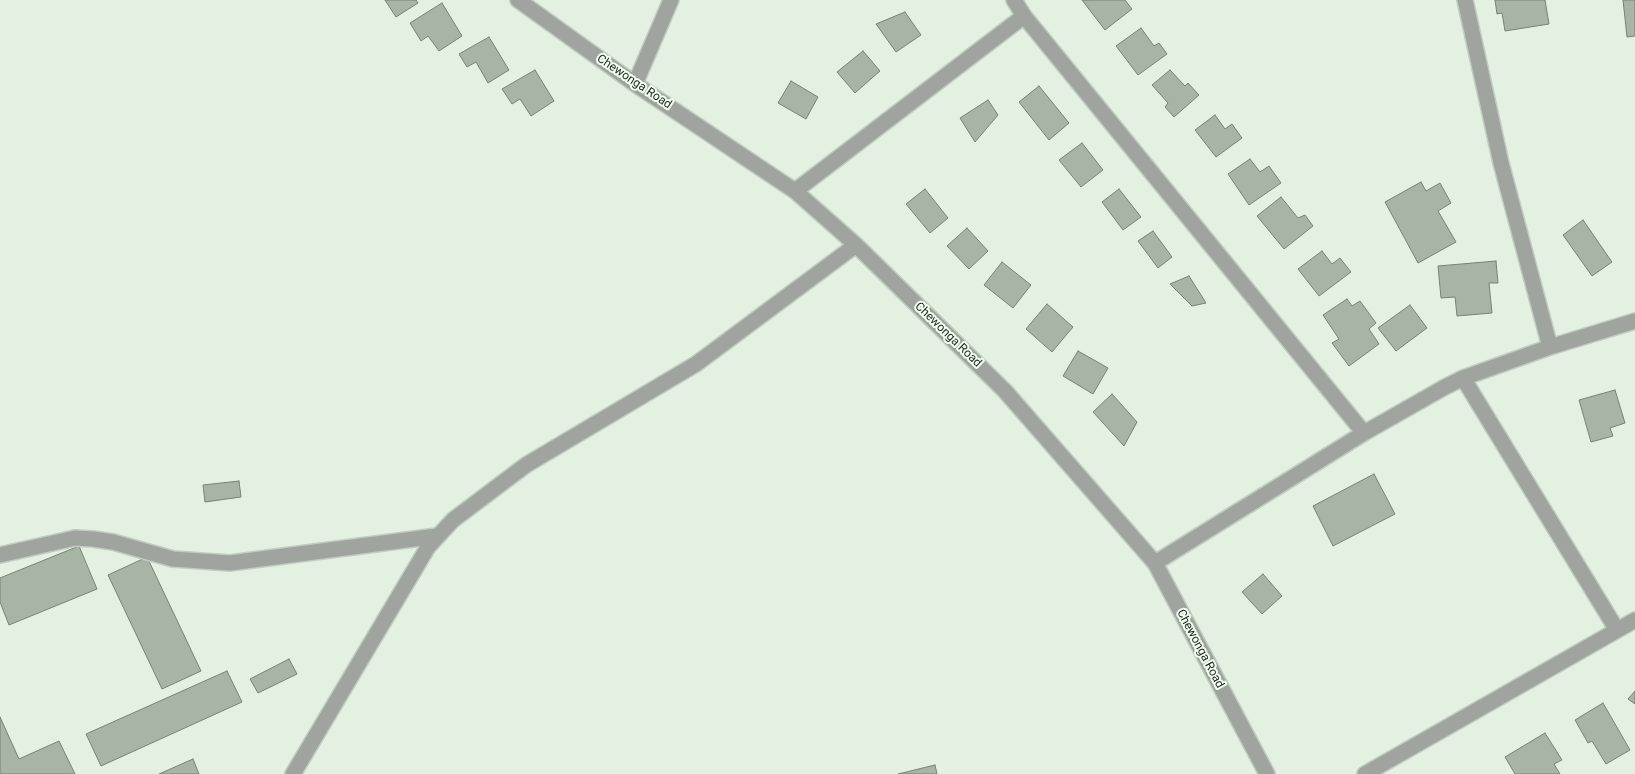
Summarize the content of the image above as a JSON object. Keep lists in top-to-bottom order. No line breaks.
{"streets":{"street":["Chewonga Road"]}}
